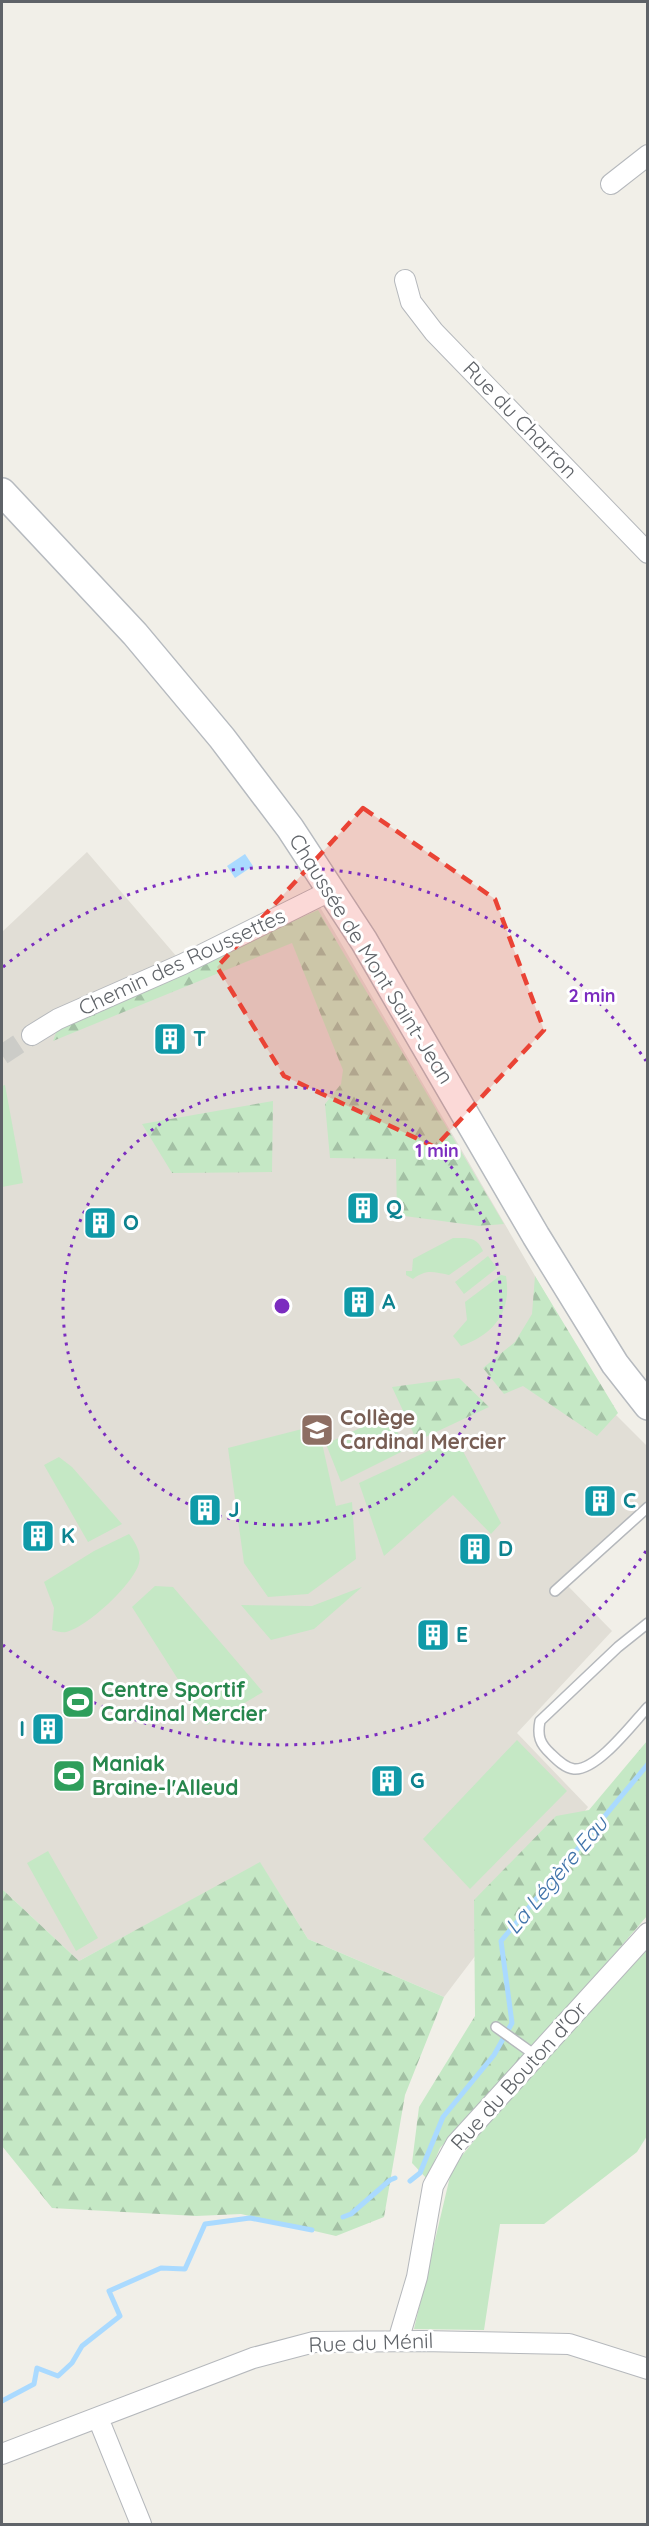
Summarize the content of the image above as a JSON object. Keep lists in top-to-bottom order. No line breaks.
{"streets":{"main road":["Chaussée de Mont Saint-Jean"],"street":["Rue du Charron","Chemin des Roussettes","Rue du Bouton d'Or","Rue du Ménil"]},"crossings":[["Chaussée de Mont Saint-Jean","Chemin des Roussettes"],["Rue du Bouton d'Or","Rue du Ménil"]],"water":["La Légère Eau"],"places":{"building":["T","Q","O","A","C","J","K","D","E","I","G"],"school or university":["Collège Cardinal Mercier"],"sports":["Centre Sportif Cardinal Mercier","Maniak Braine-l'Alleud"]},"rings":["2 min","1 min"]}
